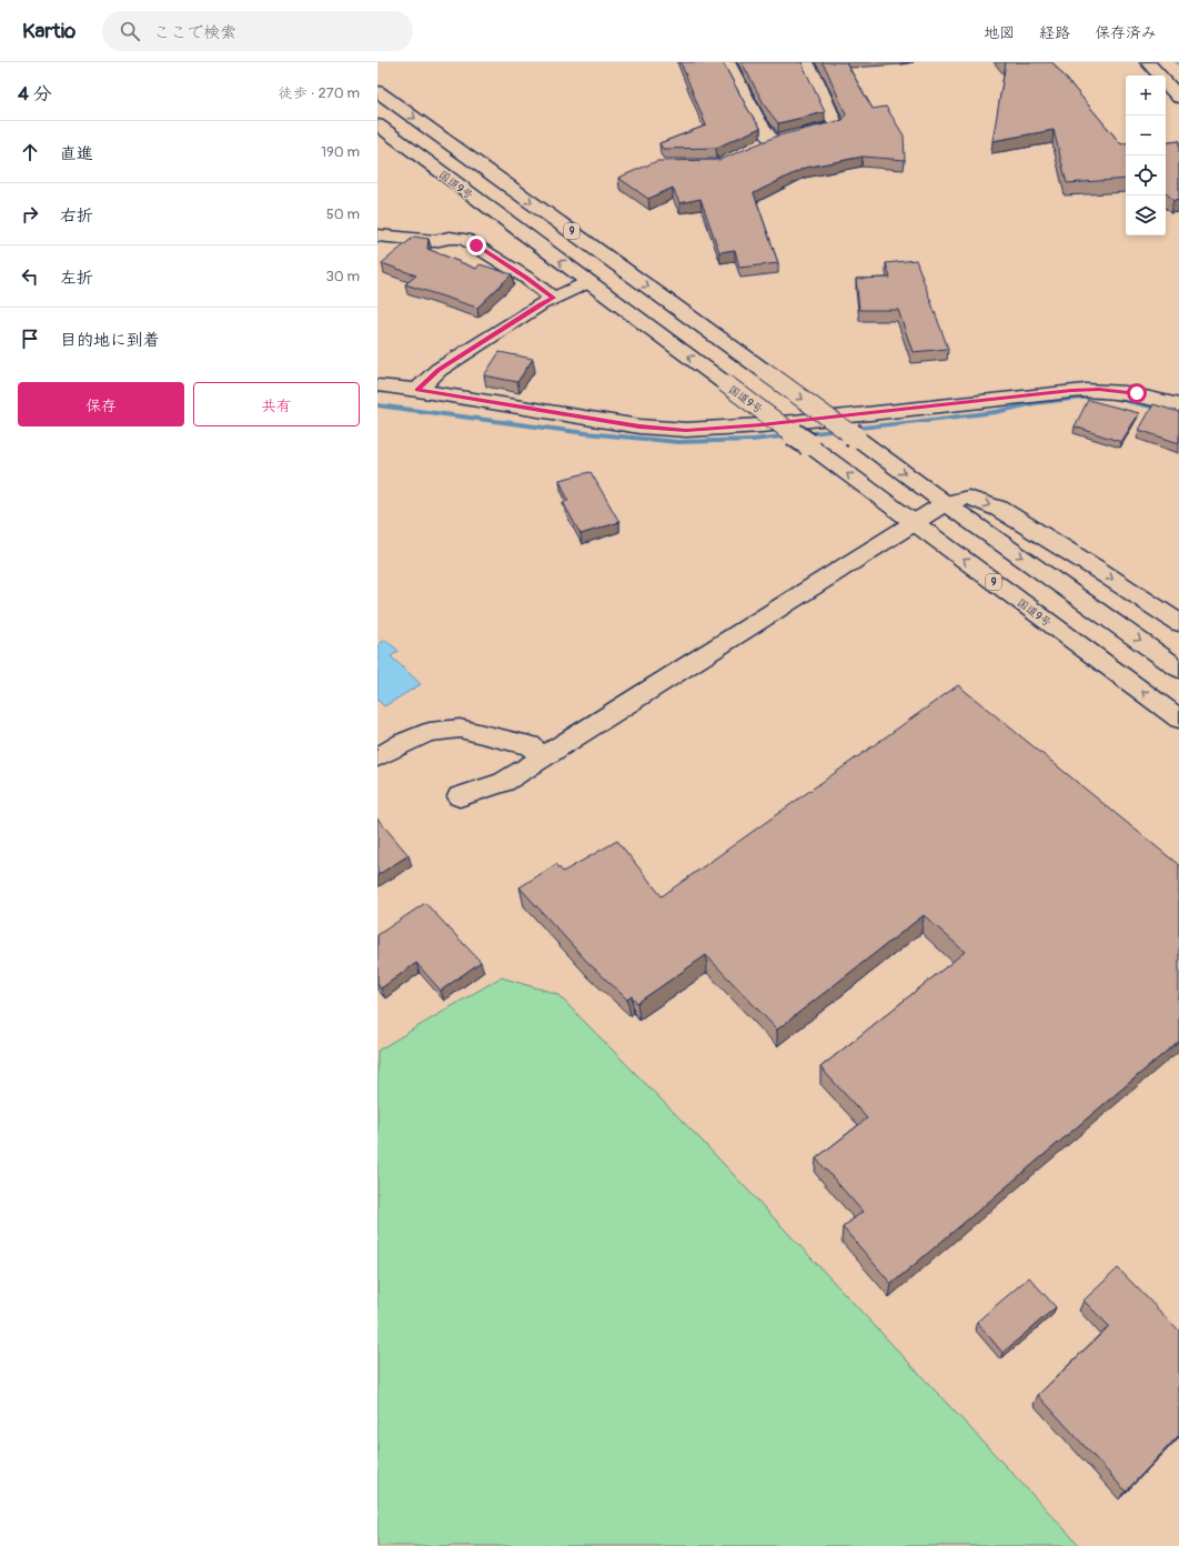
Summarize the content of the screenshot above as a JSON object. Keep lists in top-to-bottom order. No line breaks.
{"streets":{"main road":["国道9号","9"]},"page":{"header":"Kartio","search":"ここで検索","nav":["地図","経路","保存済み"],"heading":["4 分","徒歩 · 270 m"],"map_buttons":["+","−"],"list":[["直進","190 m"],["右折","50 m"],["左折","30 m"],"目的地に到着"],"buttons":["保存","共有"]}}
